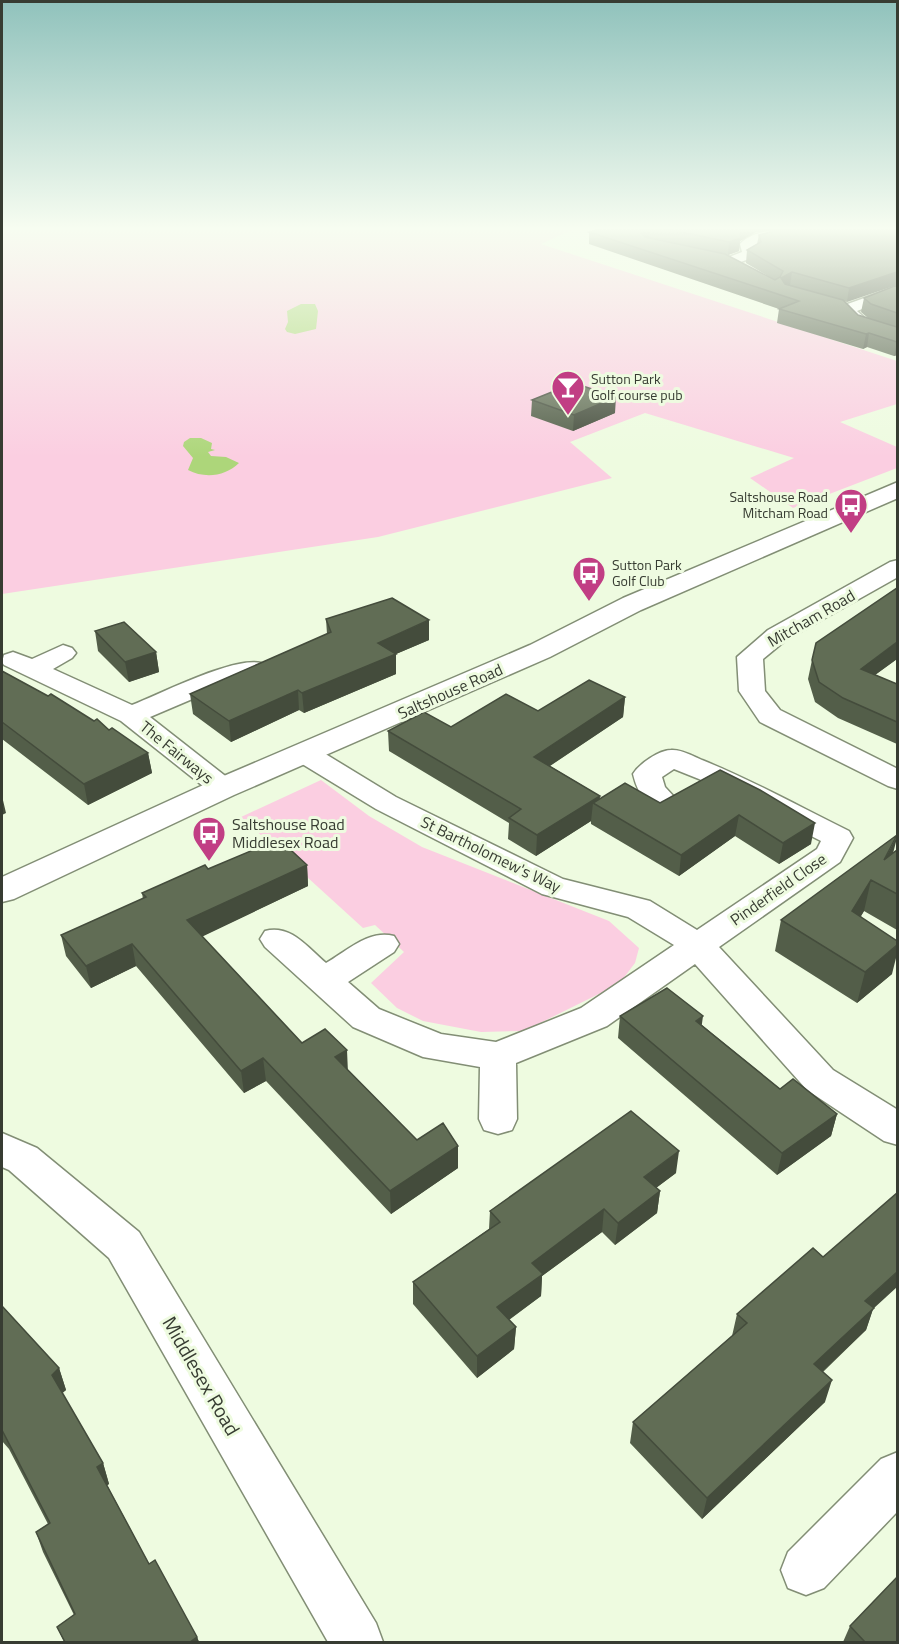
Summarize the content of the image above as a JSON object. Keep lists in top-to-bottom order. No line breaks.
{"streets":{"main road":["Saltshouse Road"],"street":["Mitcham Road","The Fairways","St Bartholomew's Way","Pinderfield Close","Middlesex Road"]},"crossings":[["Saltshouse Road","The Fairways"],["Saltshouse Road","St Bartholomew's Way"],["St Bartholomew's Way","Pinderfield Close"]],"places":{"bar":["Sutton Park Golf course pub"],"bus stop":["Saltshouse Road Mitcham Road","Sutton Park Golf Club","Saltshouse Road Middlesex Road"]}}
